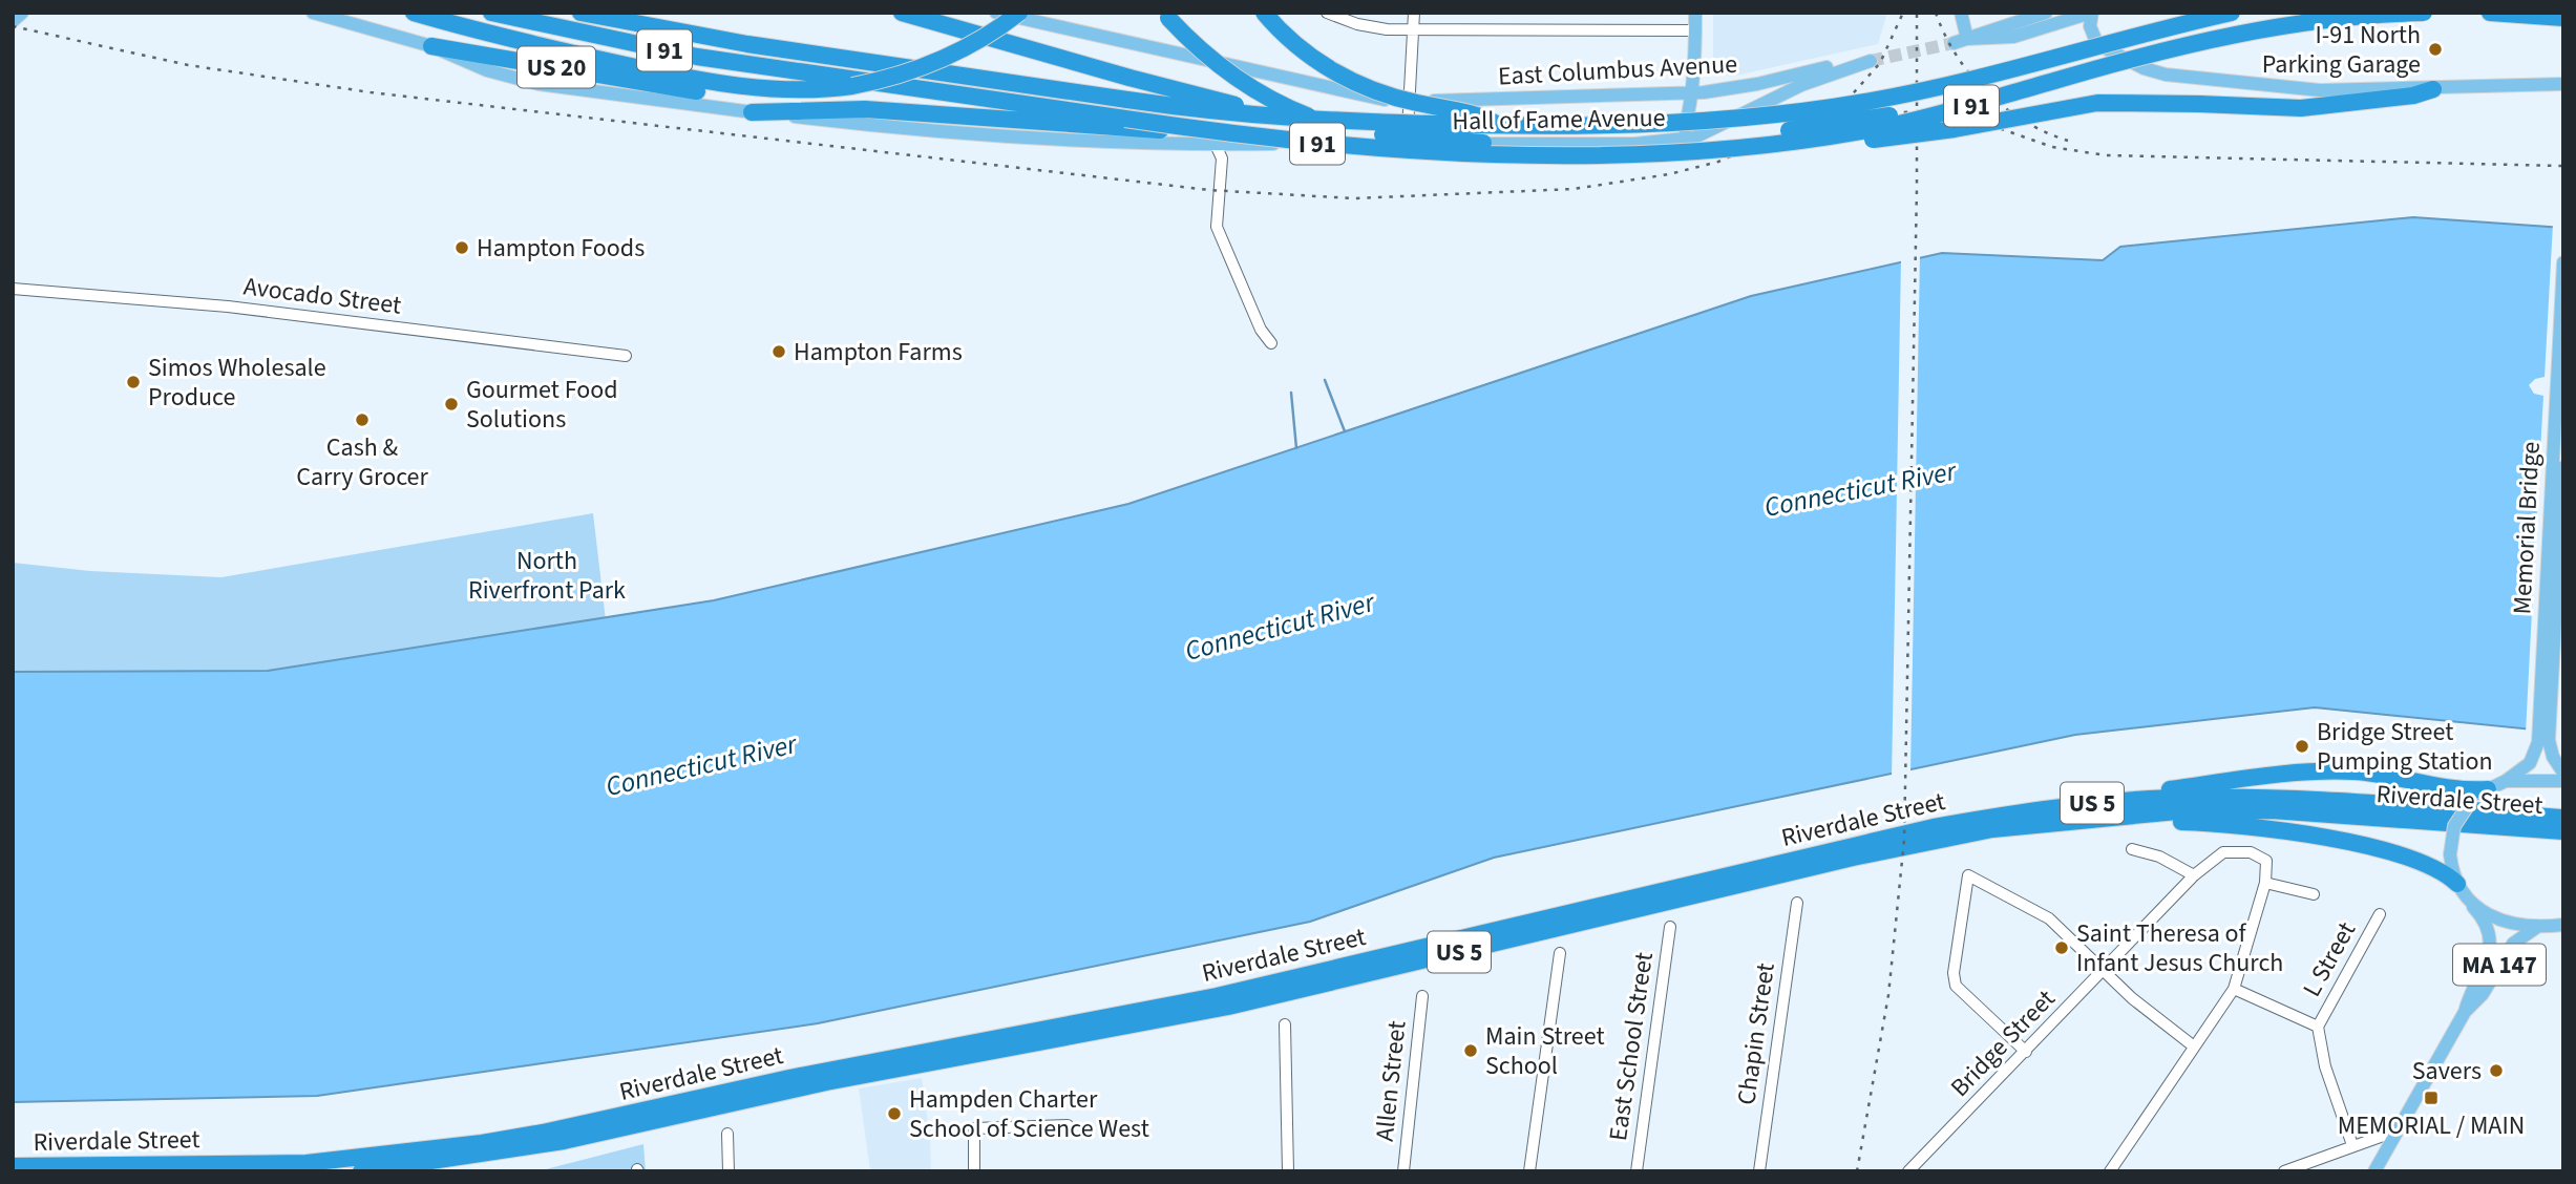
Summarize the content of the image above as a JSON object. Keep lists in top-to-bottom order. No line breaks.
{"streets":{"highway":["I 91","US 20","Riverdale Street","US 5"],"main road":["East Columbus Avenue","Hall of Fame Avenue","Memorial Bridge","MA 147"],"street":["Avocado Street","L Street","Chapin Street","Bridge Street","East School Street","Allen Street"]},"crossings":[["I 91","Hall of Fame Avenue"],["US 20","Hall of Fame Avenue"],["East Columbus Avenue","Hall of Fame Avenue"]],"water":["Connecticut River"],"parks":["North Riverfront Park"],"places":{"other":["I-91 North Parking Garage","Hampton Foods","Hampton Farms","Simos Wholesale Produce","Gourmet Food Solutions","Cash & Carry Grocer","Bridge Street Pumping Station","Saint Theresa of Infant Jesus Church","Main Street School","Savers","Hampden Charter School of Science West"],"transit":["MEMORIAL / MAIN"]}}
